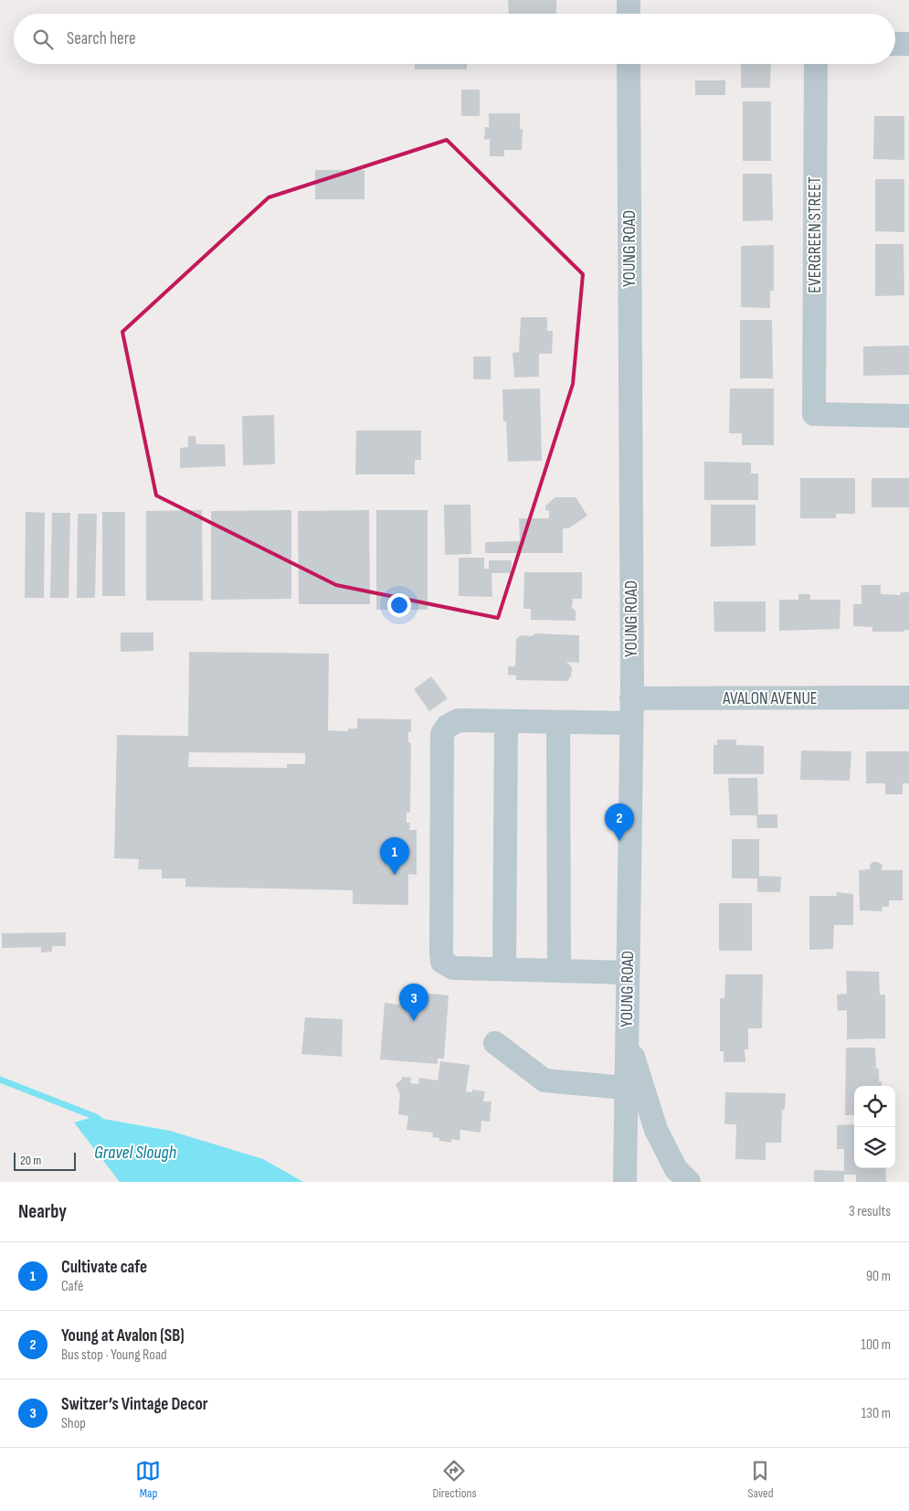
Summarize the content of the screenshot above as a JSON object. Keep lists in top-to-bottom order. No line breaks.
{"streets":{"street":["EVERGREEN STREET","YOUNG ROAD","AVALON AVENUE"]},"crossings":[["YOUNG ROAD","AVALON AVENUE"]],"water":["Gravel Slough"],"scale_bar":"20 m","page":{"search":"Search here","pins":["2","1","3"],"scale":"20 m","heading":["Nearby","3 results"],"list":[{"mark":"1","name":"Cultivate cafe","note":"Café","value":"90 m"},{"mark":"2","name":"Young at Avalon (SB)","note":"Bus stop · Young Road","value":"100 m"},{"mark":"3","name":"Switzer’s Vintage Decor","note":"Shop","value":"130 m"}],"nav":["Map","Directions","Saved"]}}
